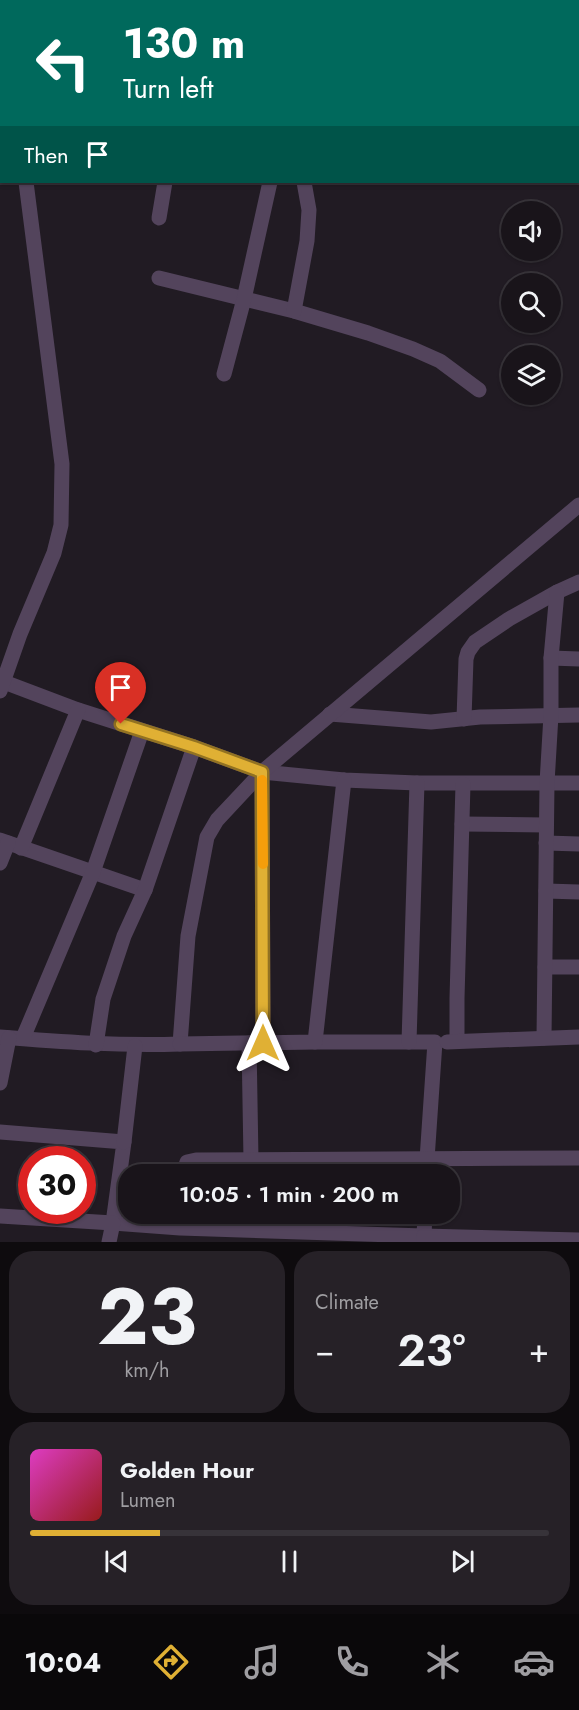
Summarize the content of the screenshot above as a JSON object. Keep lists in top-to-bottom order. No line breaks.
{"page":{"turn":["130 m","Turn left"],"then":"Then","limit":"30","trip":"10:05 · 1 min · 200 m","tile":[["23","km/h"],"Climate"],"heat":["−","23°","+"],"song":["Golden Hour","Lumen"],"tabs":"10:04"}}
